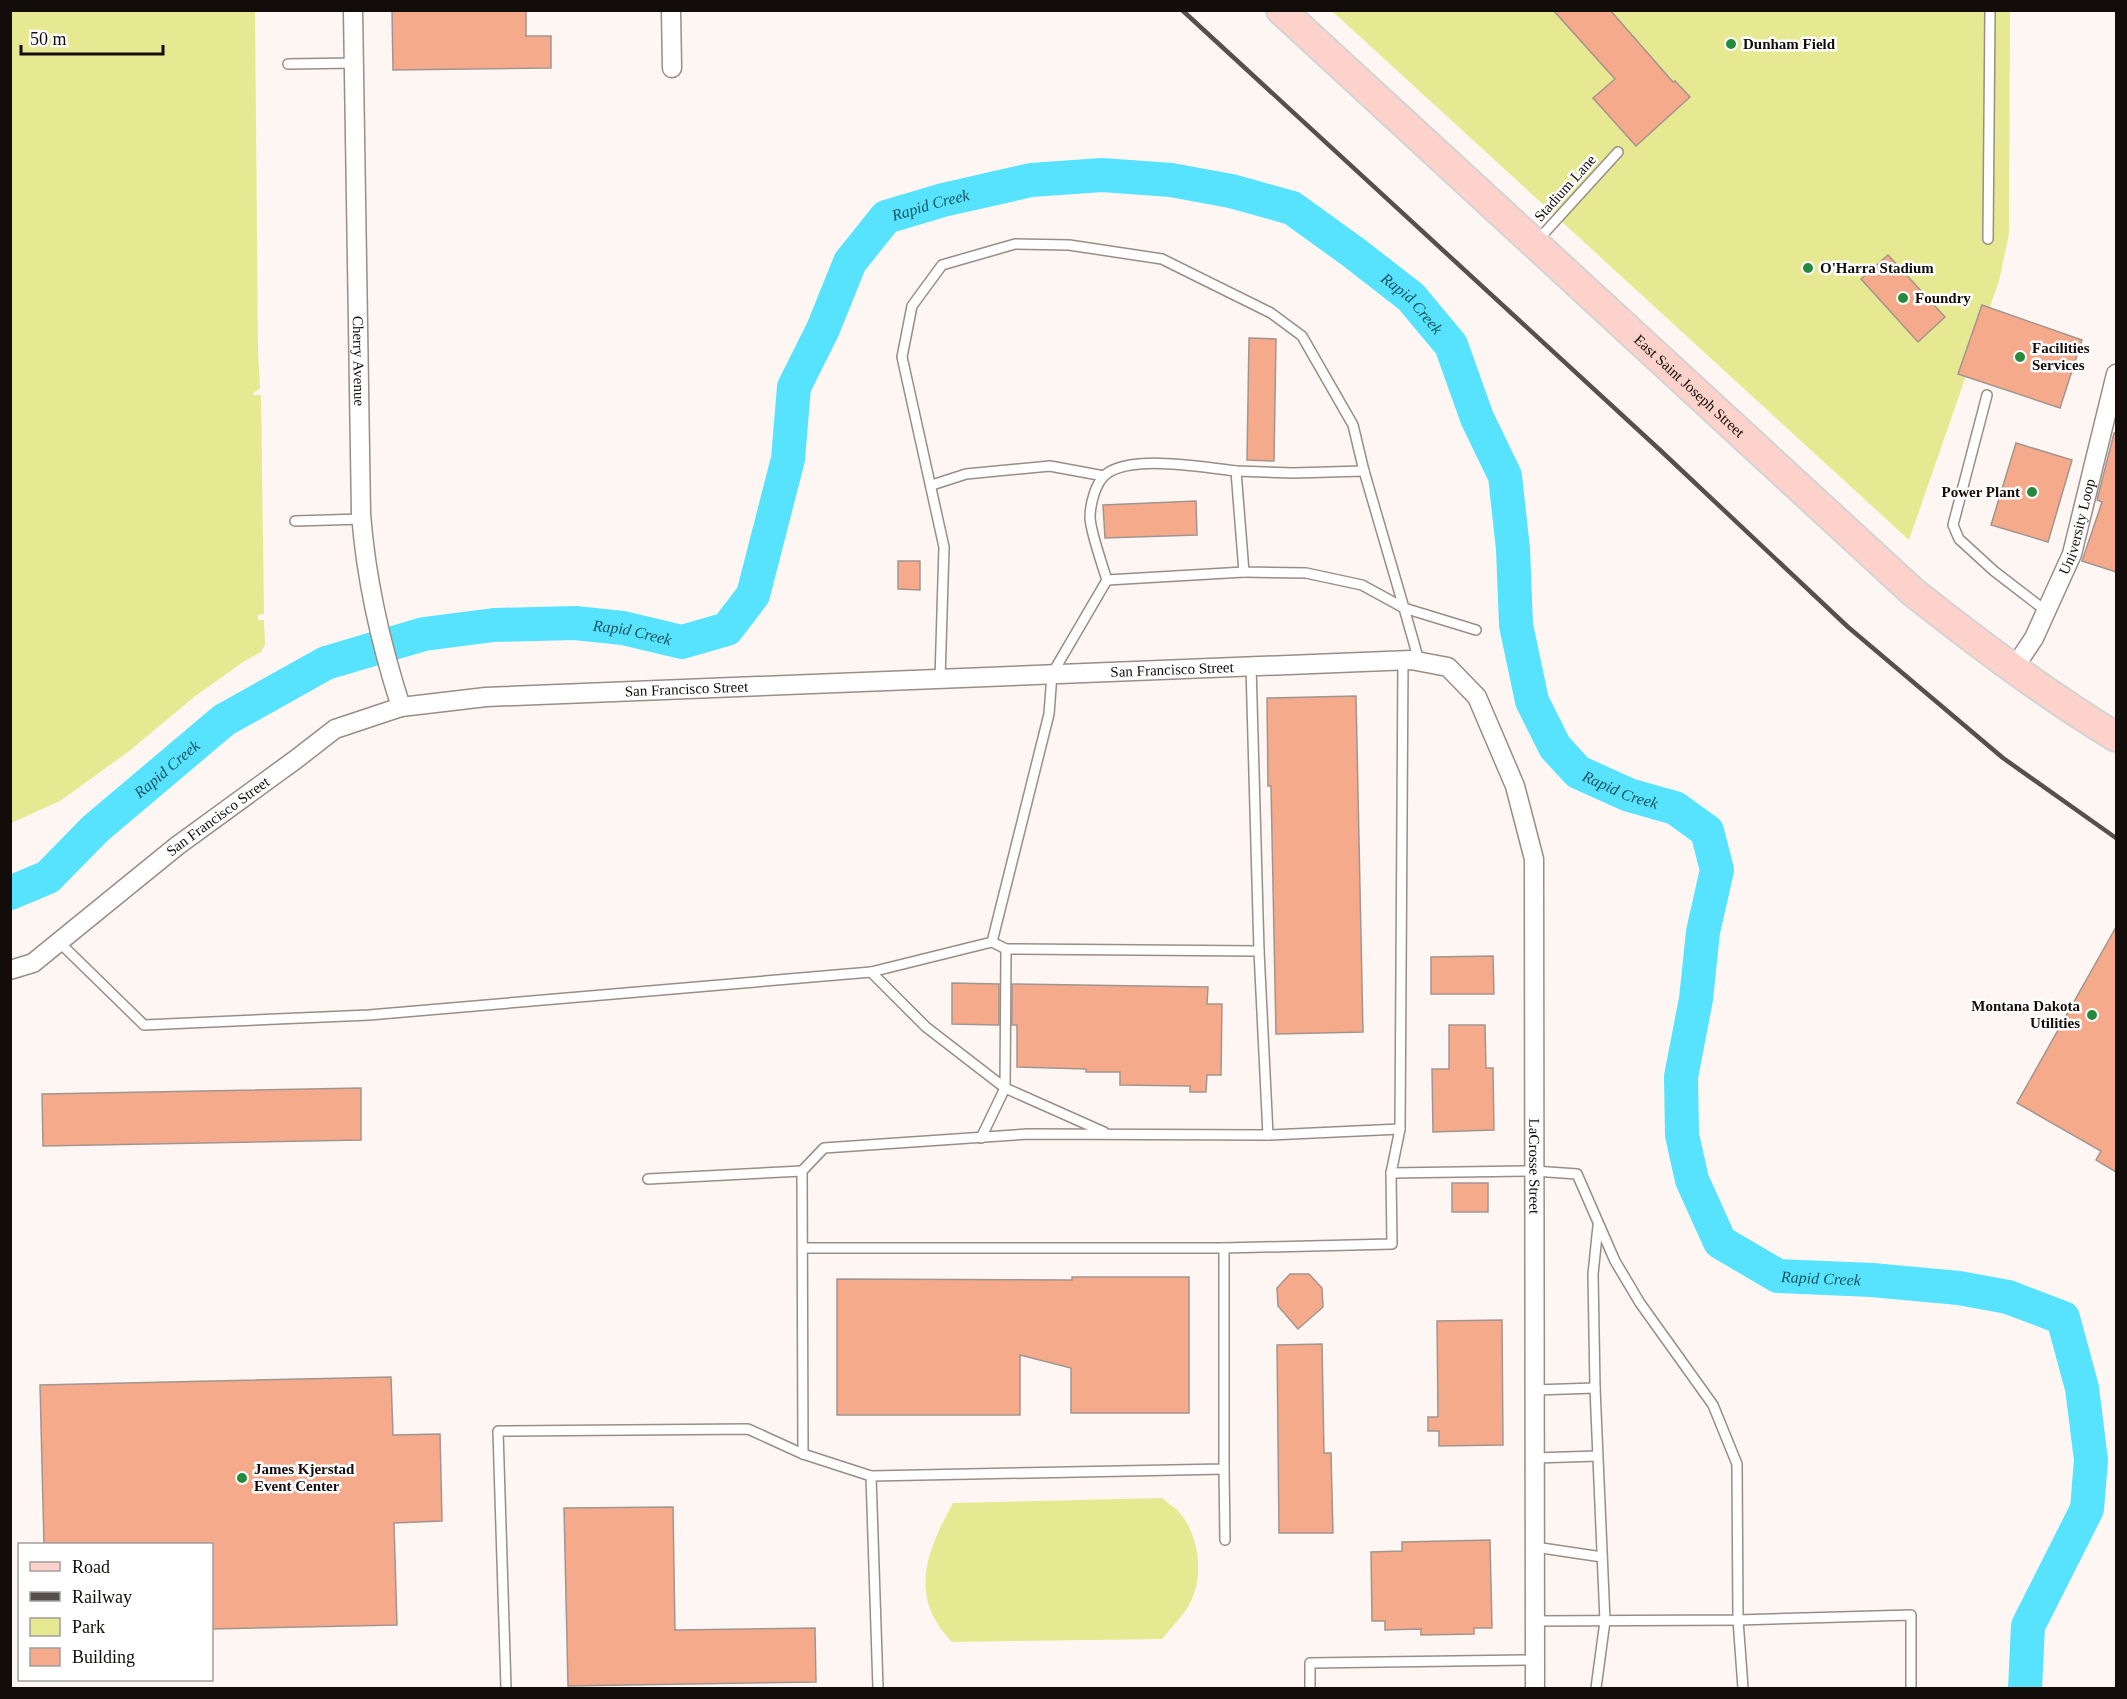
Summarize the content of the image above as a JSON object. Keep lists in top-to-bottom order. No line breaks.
{"streets":{"main road":["East Saint Joseph Street"],"street":["Cherry Avenue","University Loop","San Francisco Street","LaCrosse Street"],"lane":["Stadium Lane"]},"crossings":[["Stadium Lane","East Saint Joseph Street"],["Cherry Avenue","San Francisco Street"],["East Saint Joseph Street","University Loop"],["San Francisco Street","LaCrosse Street"]],"water":["Rapid Creek"],"places":["Dunham Field","O'Harra Stadium","Foundry","Facilities Services","Power Plant","Montana Dakota Utilities","James Kjerstad Event Center"],"legend":["Road","Railway","Park","Building"],"scale_bar":"50 m"}
